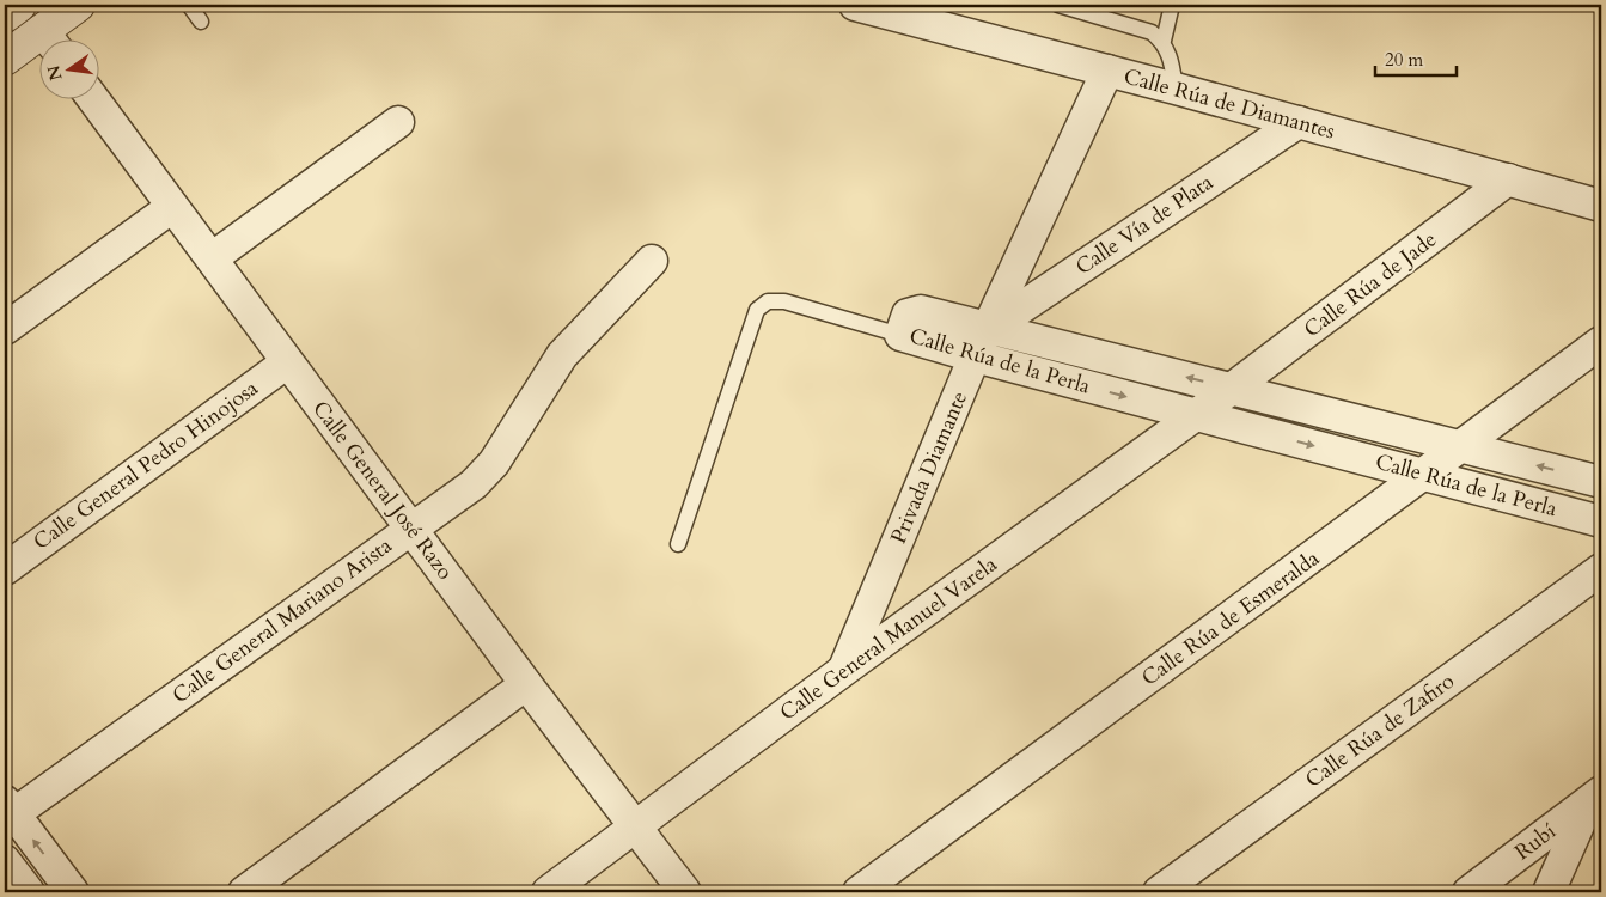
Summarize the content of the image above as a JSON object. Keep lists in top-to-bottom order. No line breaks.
{"streets":{"street":["Calle Rúa de Diamantes","Calle Vía de Plata","Calle Rúa de Jade","Calle Rúa de la Perla","Calle General Pedro Hinojosa","Privada Diamante","Calle General José Razo","Calle Rúa de Esmeralda","Calle General Mariano Arista","Calle General Manuel Varela","Calle Rúa de Zafiro","Rubí"]},"crossings":[["Calle Rúa de Diamantes","Calle Vía de Plata"],["Calle Rúa de Diamantes","Calle Rúa de Jade"],["Calle Rúa de Diamantes","Privada Diamante"],["Calle Vía de Plata","Calle Rúa de la Perla"],["Calle Vía de Plata","Privada Diamante"],["Calle Rúa de Jade","Calle Rúa de la Perla"],["Calle Rúa de Jade","Calle General Manuel Varela"],["Calle Rúa de la Perla","Privada Diamante"],["Calle Rúa de la Perla","Calle Rúa de Esmeralda"],["Calle Rúa de la Perla","Calle General Manuel Varela"],["Calle General Pedro Hinojosa","Calle General José Razo"],["Privada Diamante","Calle General Manuel Varela"],["Calle General José Razo","Calle General Mariano Arista"],["Calle General José Razo","Calle General Manuel Varela"]],"scale_bar":"20 m","north":"left"}
